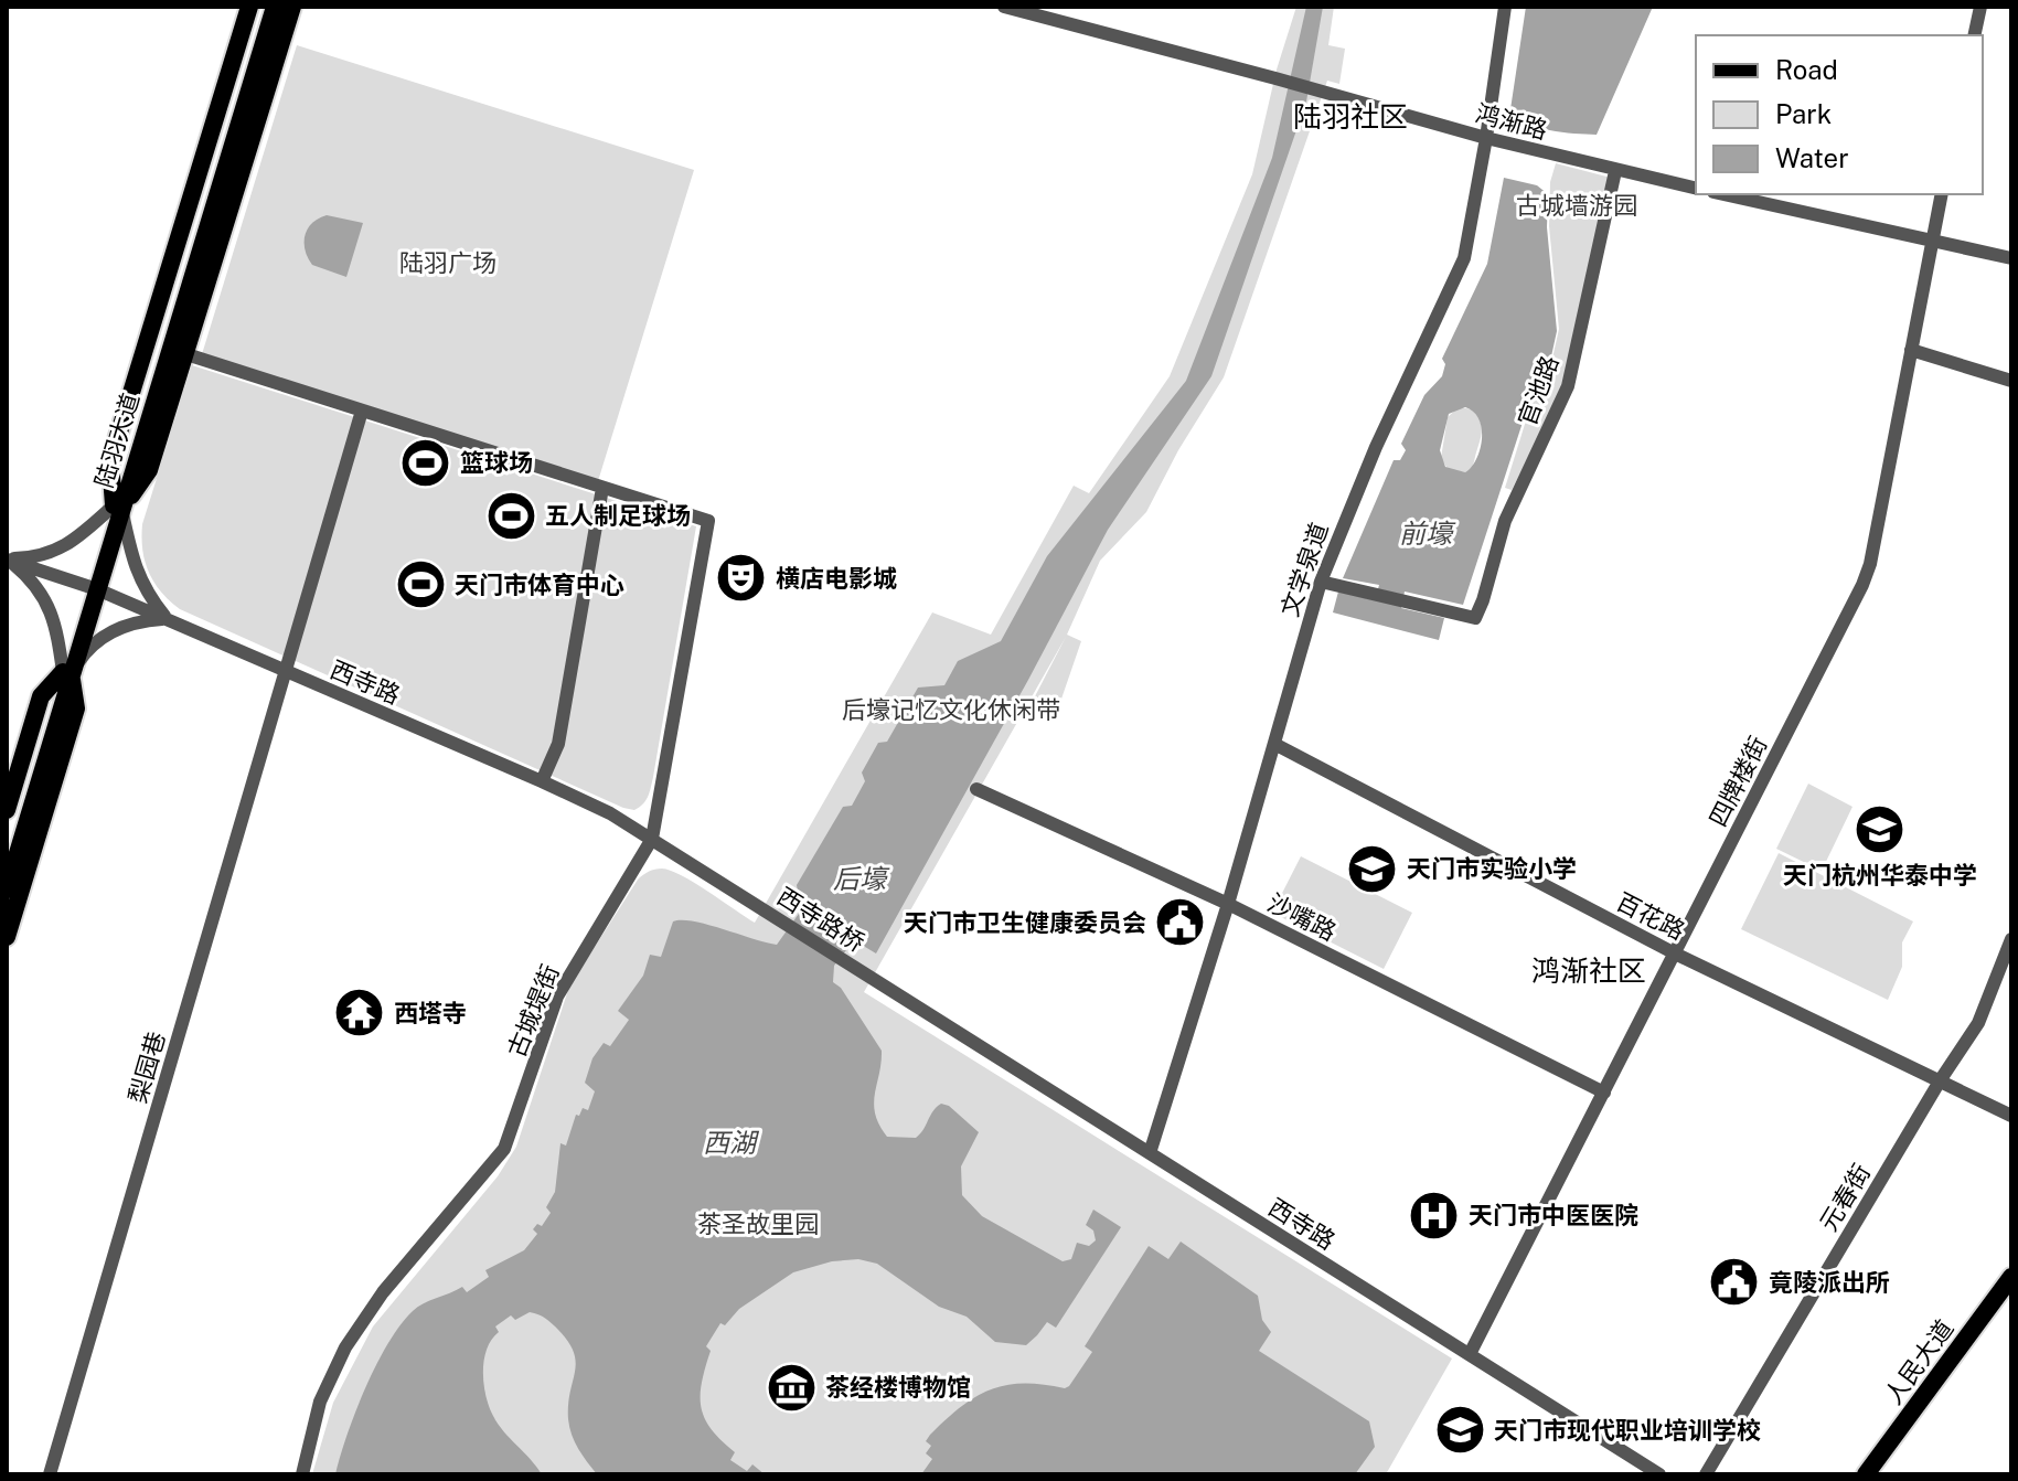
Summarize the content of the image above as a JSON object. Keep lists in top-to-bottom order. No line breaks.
{"streets":{"main road":["陆羽大道","人民大道"],"street":["鸿渐路","官池路","文学泉道","西寺路","四牌楼街","百花路","沙嘴路","西寺路桥","古城堤街","梨园巷","元春街"]},"crossings":[["鸿渐路","官池路"],["鸿渐路","文学泉道"],["官池路","文学泉道"],["陆羽大道","西寺路"],["文学泉道","西寺路"],["文学泉道","百花路"],["文学泉道","沙嘴路"],["西寺路","四牌楼街"],["西寺路","西寺路桥"],["西寺路","古城堤街"],["西寺路","梨园巷"],["四牌楼街","百花路"],["四牌楼街","沙嘴路"],["百花路","元春街"]],"districts":["陆羽社区","鸿渐社区"],"water":["前壕","后壕","西湖"],"parks":["古城墙游园","陆羽广场","后壕记忆文化休闲带","茶圣故里园"],"places":{"sports":["篮球场","五人制足球场","天门市体育中心"],"theatre":["横店电影城"],"school or university":["天门杭州华泰中学","天门市实验小学","天门市现代职业培训学校"],"public building":["天门市卫生健康委员会","竟陵派出所"],"temple":["西塔寺"],"hospital":["天门市中医医院"],"museum":["茶经楼博物馆"]},"legend":["Road","Park","Water"]}
